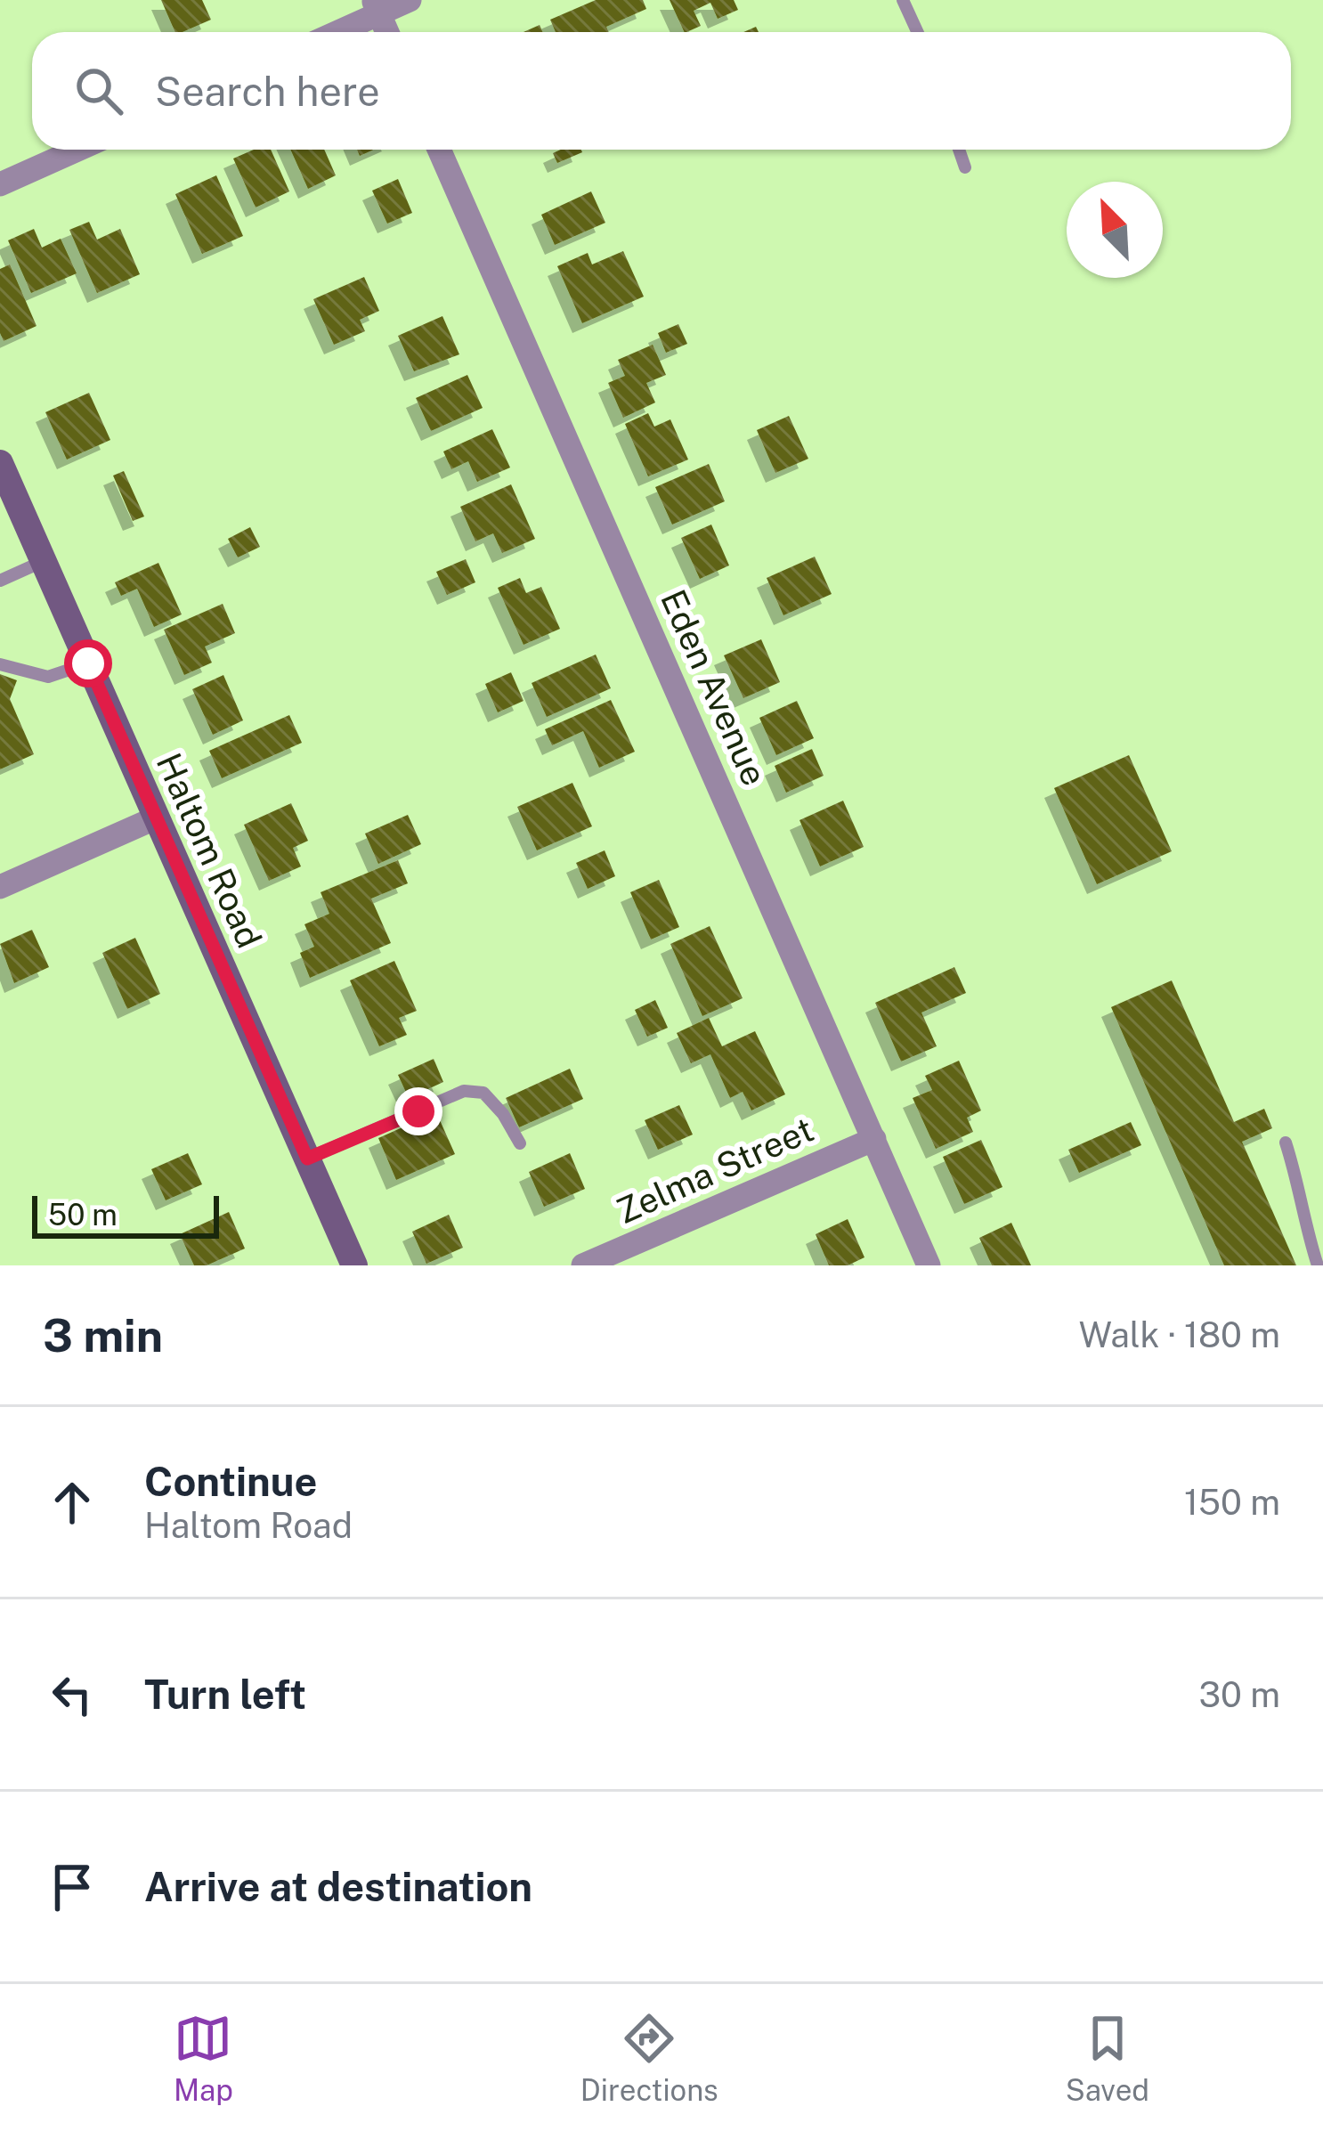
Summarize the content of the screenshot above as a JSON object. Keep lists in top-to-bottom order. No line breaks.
{"streets":{"main road":["Haltom Road"],"street":["Eden Avenue","Zelma Street"]},"crossings":[["Eden Avenue","Zelma Street"]],"scale_bar":"50 m","north":"top left","page":{"search":"Search here","scale":"50 m","heading":["3 min","Walk · 180 m"],"list":[["Continue","Haltom Road","150 m"],["Turn left","30 m"],"Arrive at destination"],"nav":["Map","Directions","Saved"]}}
